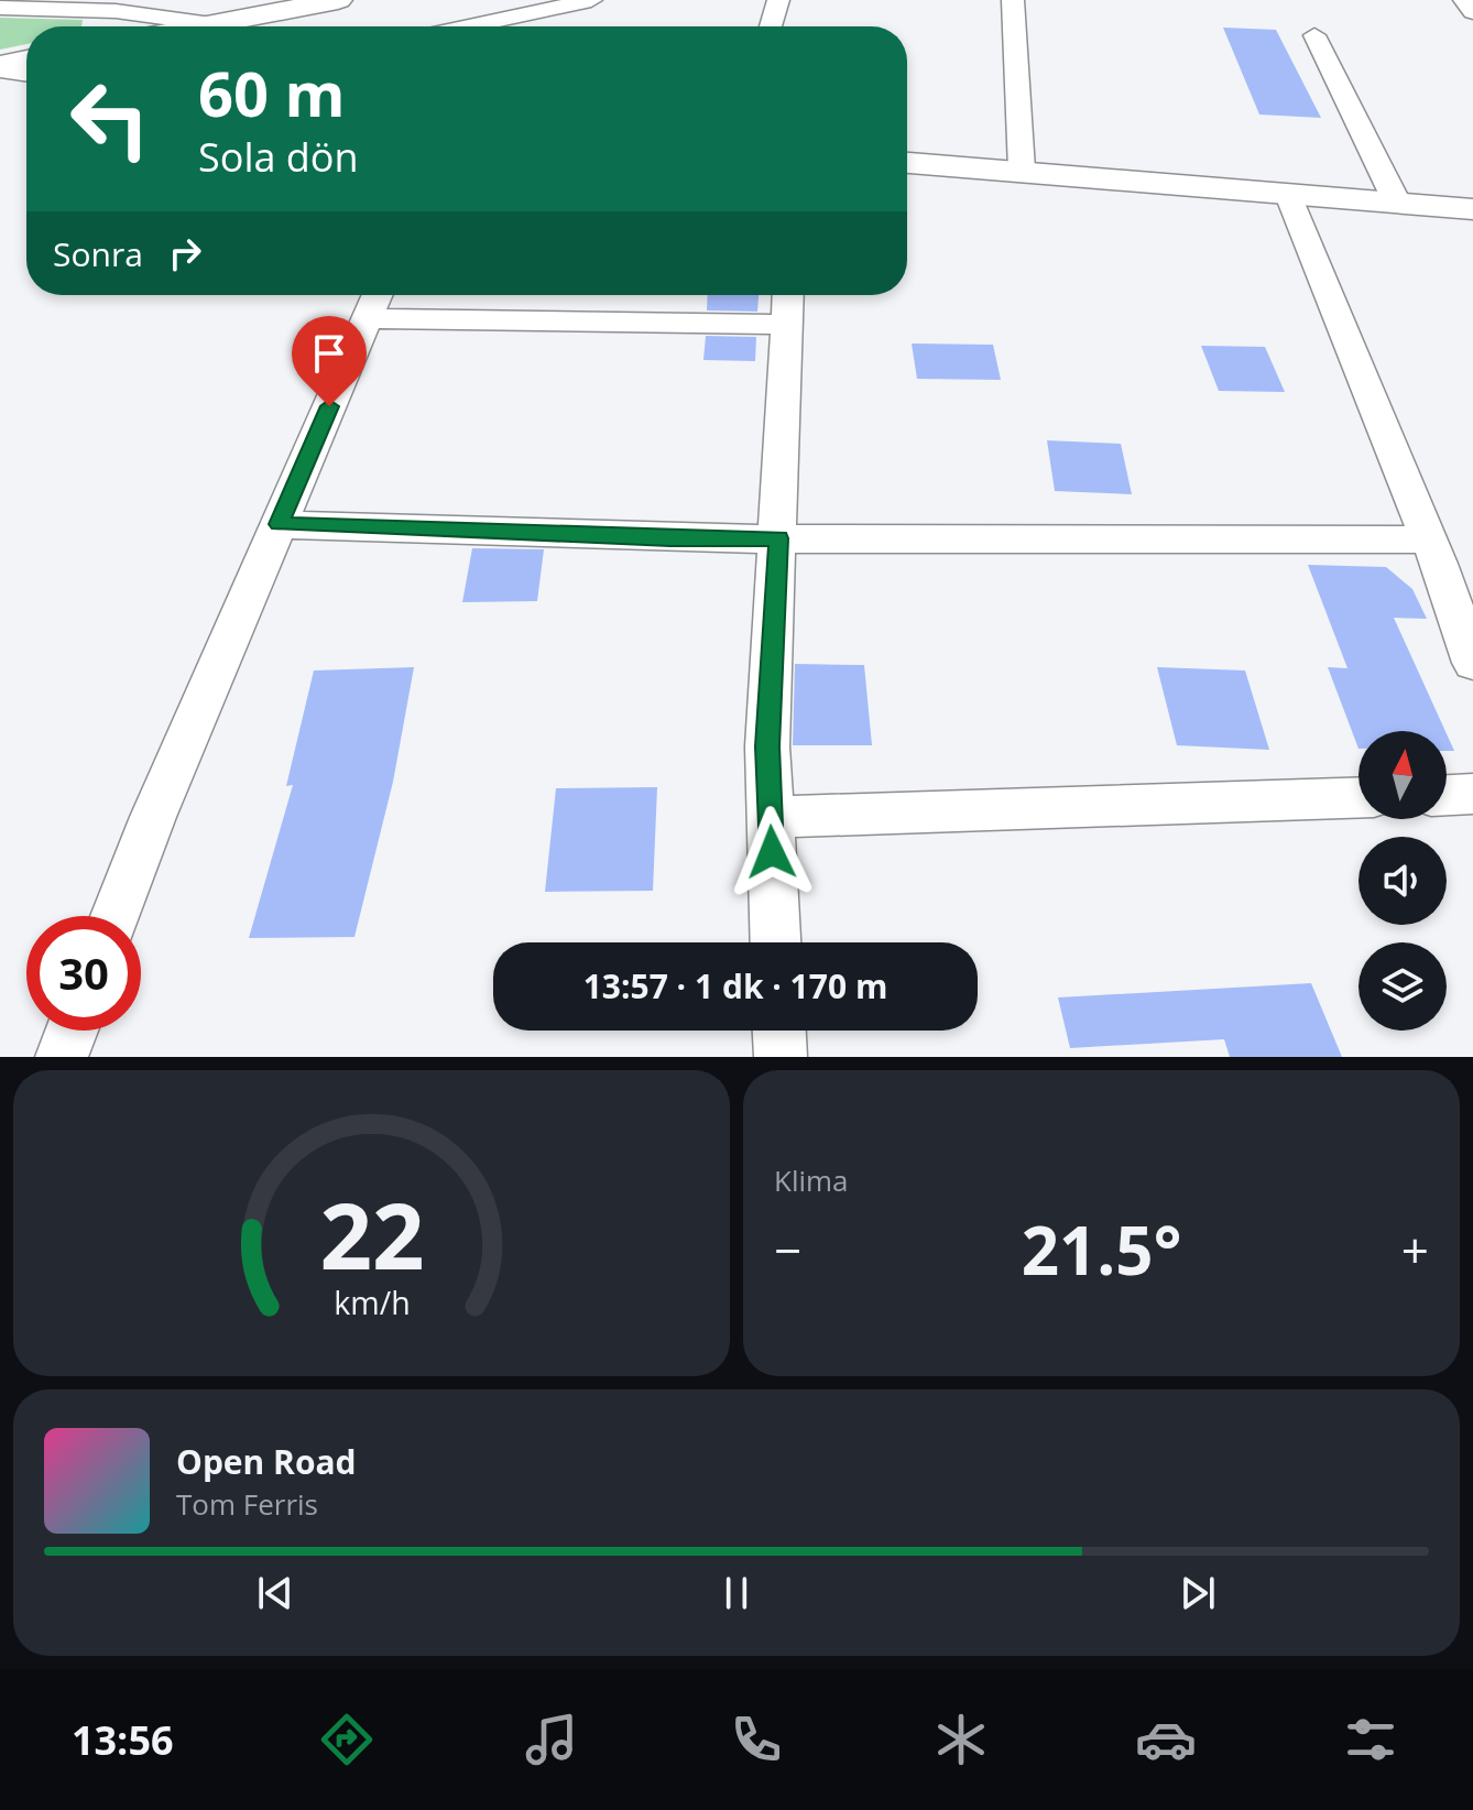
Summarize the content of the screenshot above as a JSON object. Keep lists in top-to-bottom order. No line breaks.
{"north":"top","page":{"turn":["60 m","Sola dön"],"then":"Sonra","limit":"30","trip":"13:57 · 1 dk · 170 m","tile":"Klima","heat":["−","21.5°","+"],"song":["Open Road","Tom Ferris"],"tabs":"13:56","gauge":["22","km/h"]}}
